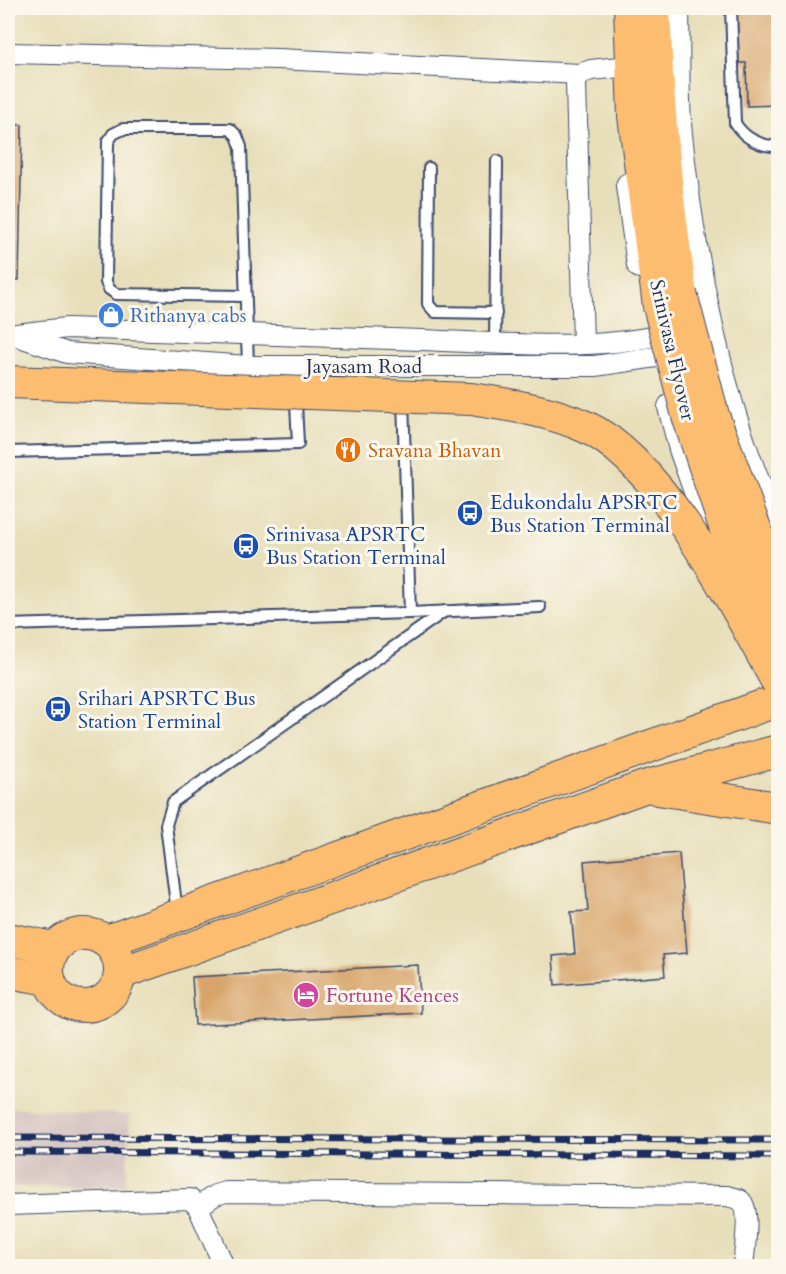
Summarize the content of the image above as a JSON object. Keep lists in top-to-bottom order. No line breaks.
{"streets":{"main road":["Srinivasa Flyover"],"street":["Jayasam Road"]},"places":{"shop":["Rithanya cabs"],"restaurant":["Sravana Bhavan"],"bus stop":["Edukondalu APSRTC Bus Station Terminal","Srinivasa APSRTC Bus Station Terminal","Srihari APSRTC Bus Station Terminal"],"hotel":["Fortune Kences"]}}
